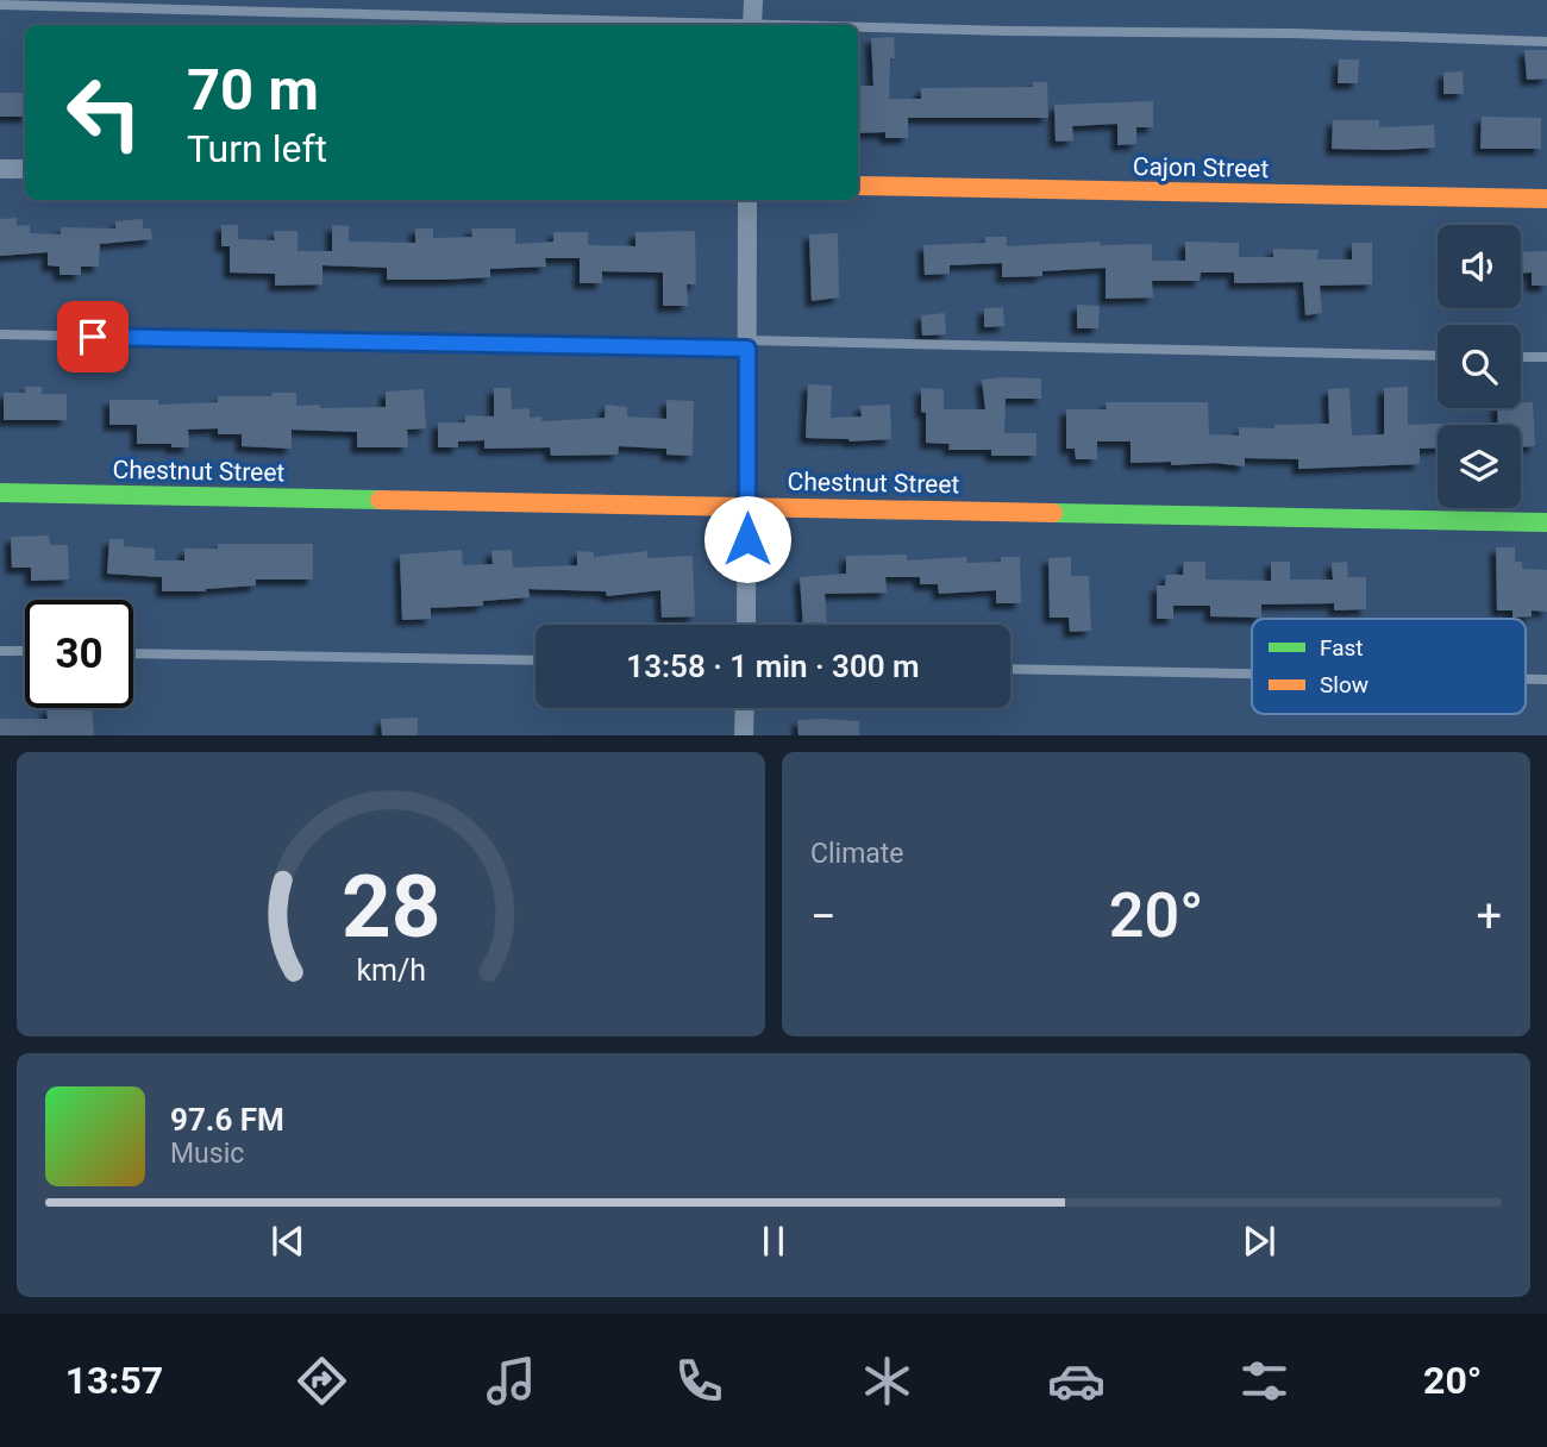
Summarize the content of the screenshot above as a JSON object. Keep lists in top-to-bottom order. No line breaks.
{"streets":{"street":["Cajon Street","Chestnut Street"]},"legend":["Fast","Slow"],"page":{"turn":["70 m","Turn left"],"limit":"30","trip":"13:58 · 1 min · 300 m","tile":"Climate","heat":["−","20°","+"],"song":["97.6 FM","Music"],"tabs":["13:57","20°"],"gauge":["28","km/h"]}}
